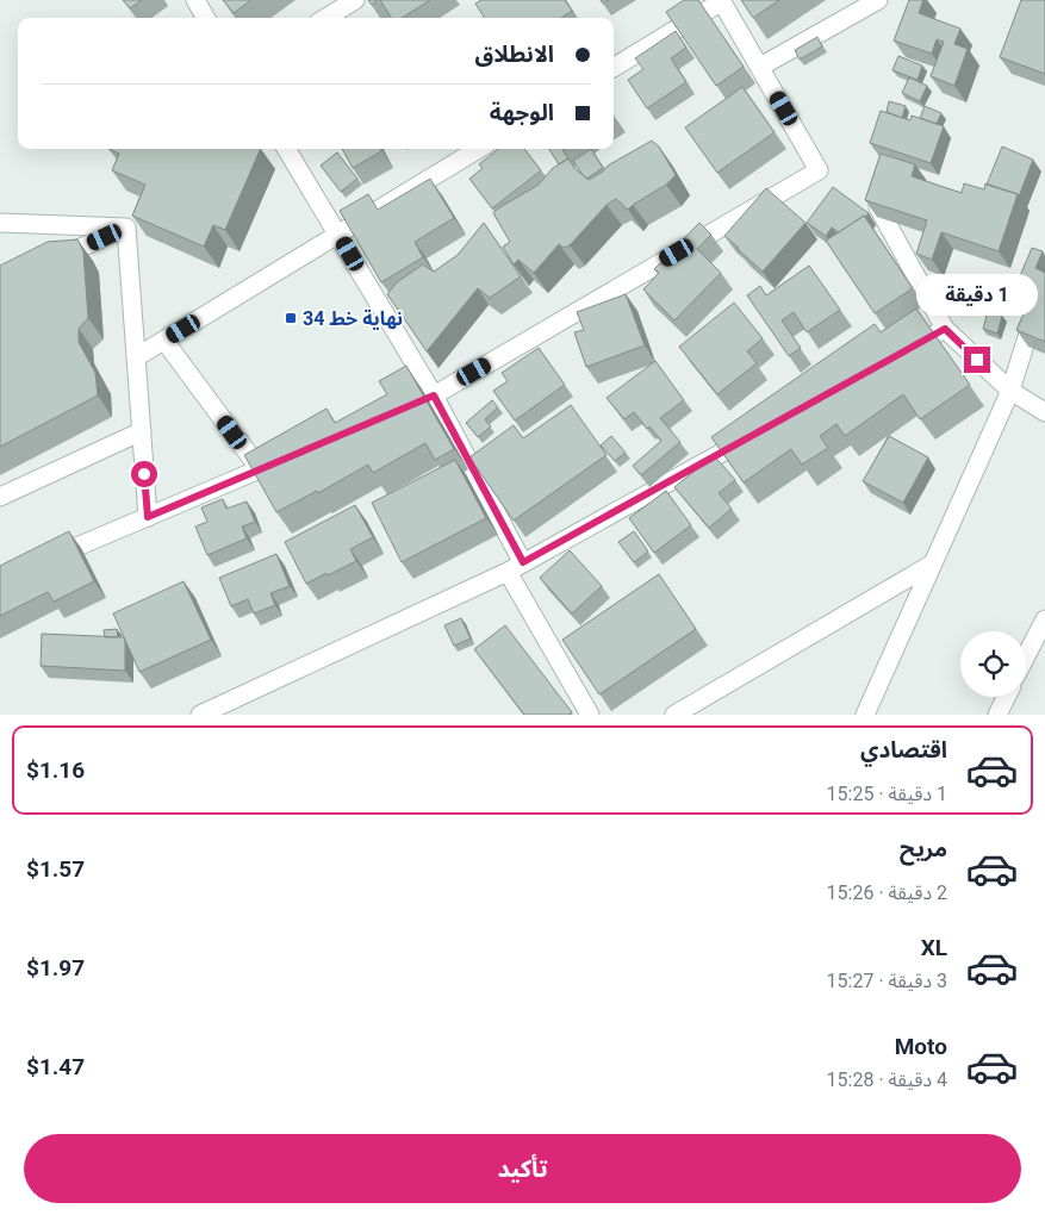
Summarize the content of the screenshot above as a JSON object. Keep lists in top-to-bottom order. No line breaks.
{"places":{"transit":["نهاية خط 34"]},"page":{"banner":["الانطلاق","الوجهة"],"bubble":"1 دقيقة","list":[{"name":"اقتصادي","note":"1 دقيقة · 15:25","value":"$1.16"},{"name":"مريح","note":"2 دقيقة · 15:26","value":"$1.57"},{"name":"XL","note":"3 دقيقة · 15:27","value":"$1.97"},{"name":"Moto","note":"4 دقيقة · 15:28","value":"$1.47"}],"buttons":"تأكيد"}}
